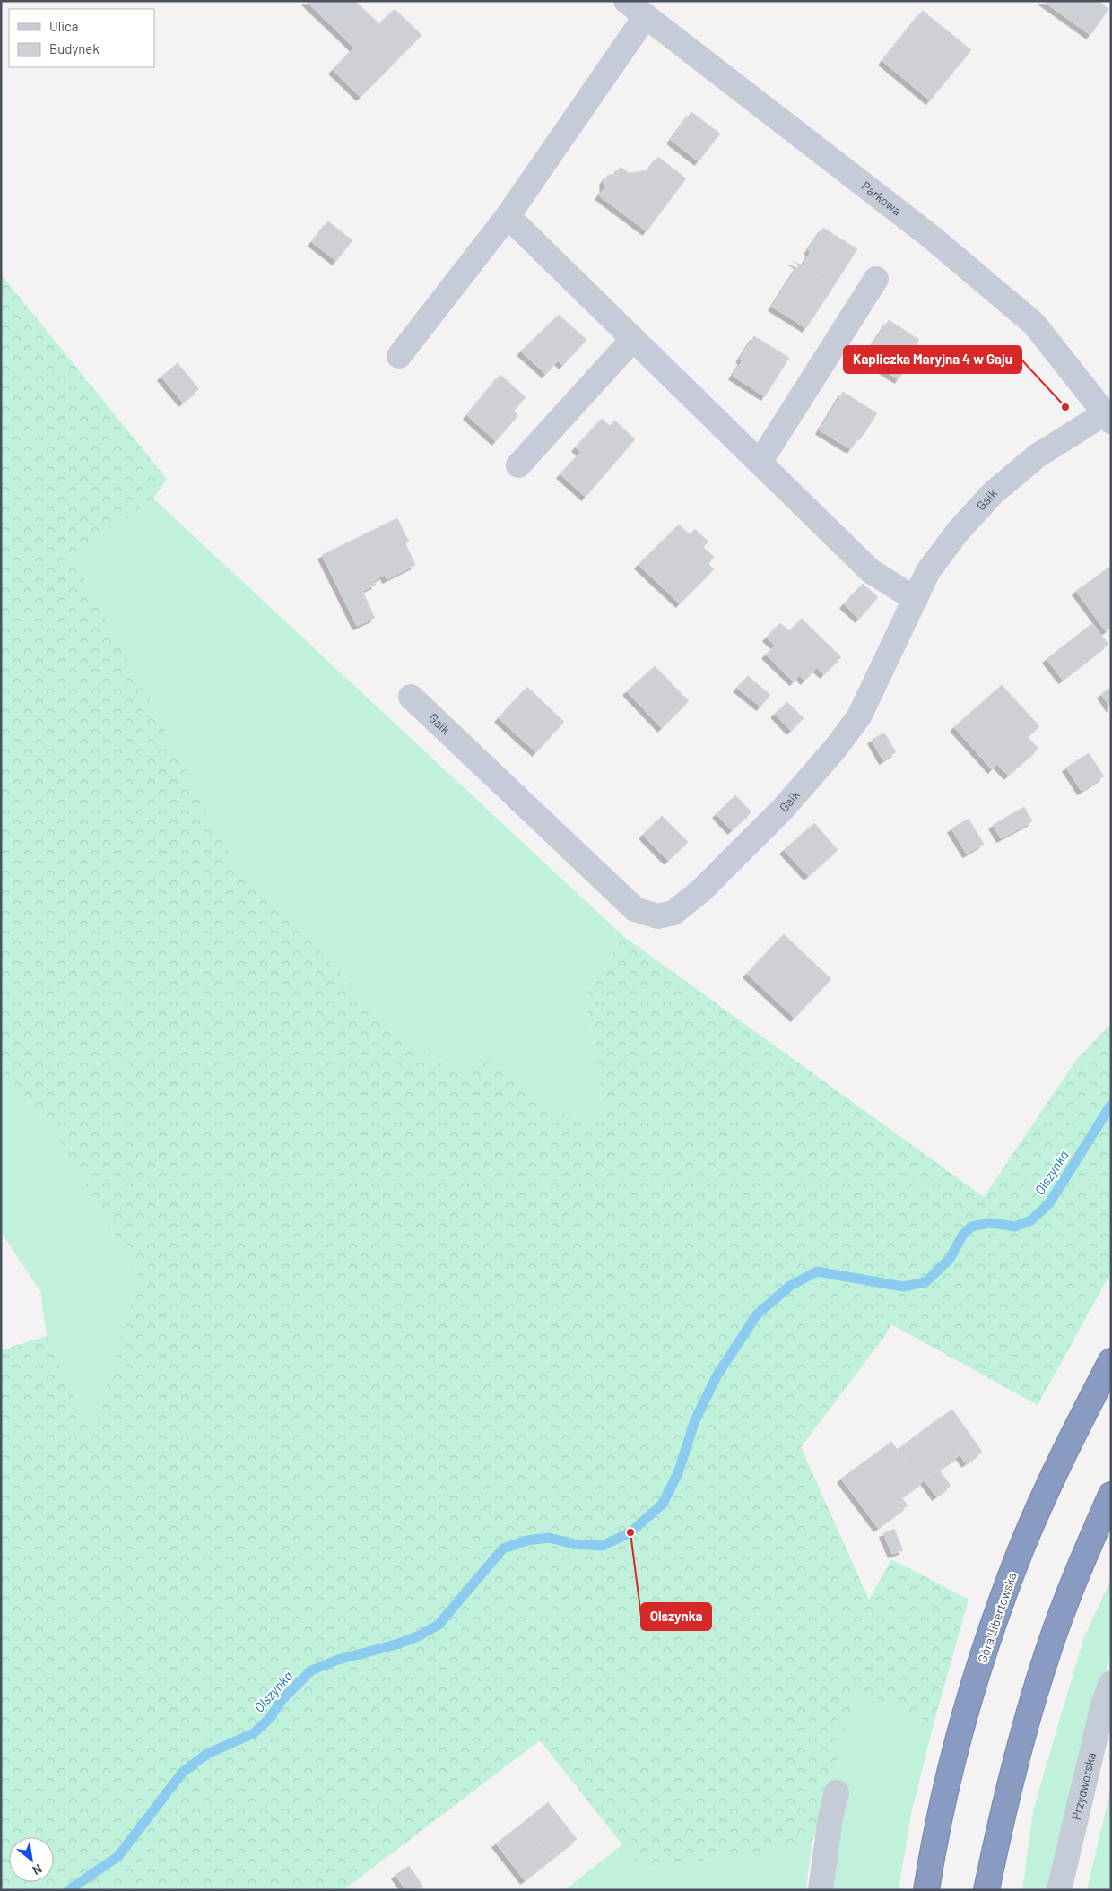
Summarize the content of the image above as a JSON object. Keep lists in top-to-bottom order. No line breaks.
{"streets":{"highway":["Góra Libertowska"],"street":["Parkowa","Gaik","Przydworska"]},"crossings":[["Parkowa","Gaik"]],"water":["Olszynka"],"places":["Kapliczka Maryjna 4 w Gaju","Olszynka"],"legend":["Ulica","Budynek"],"north":"bottom right"}
